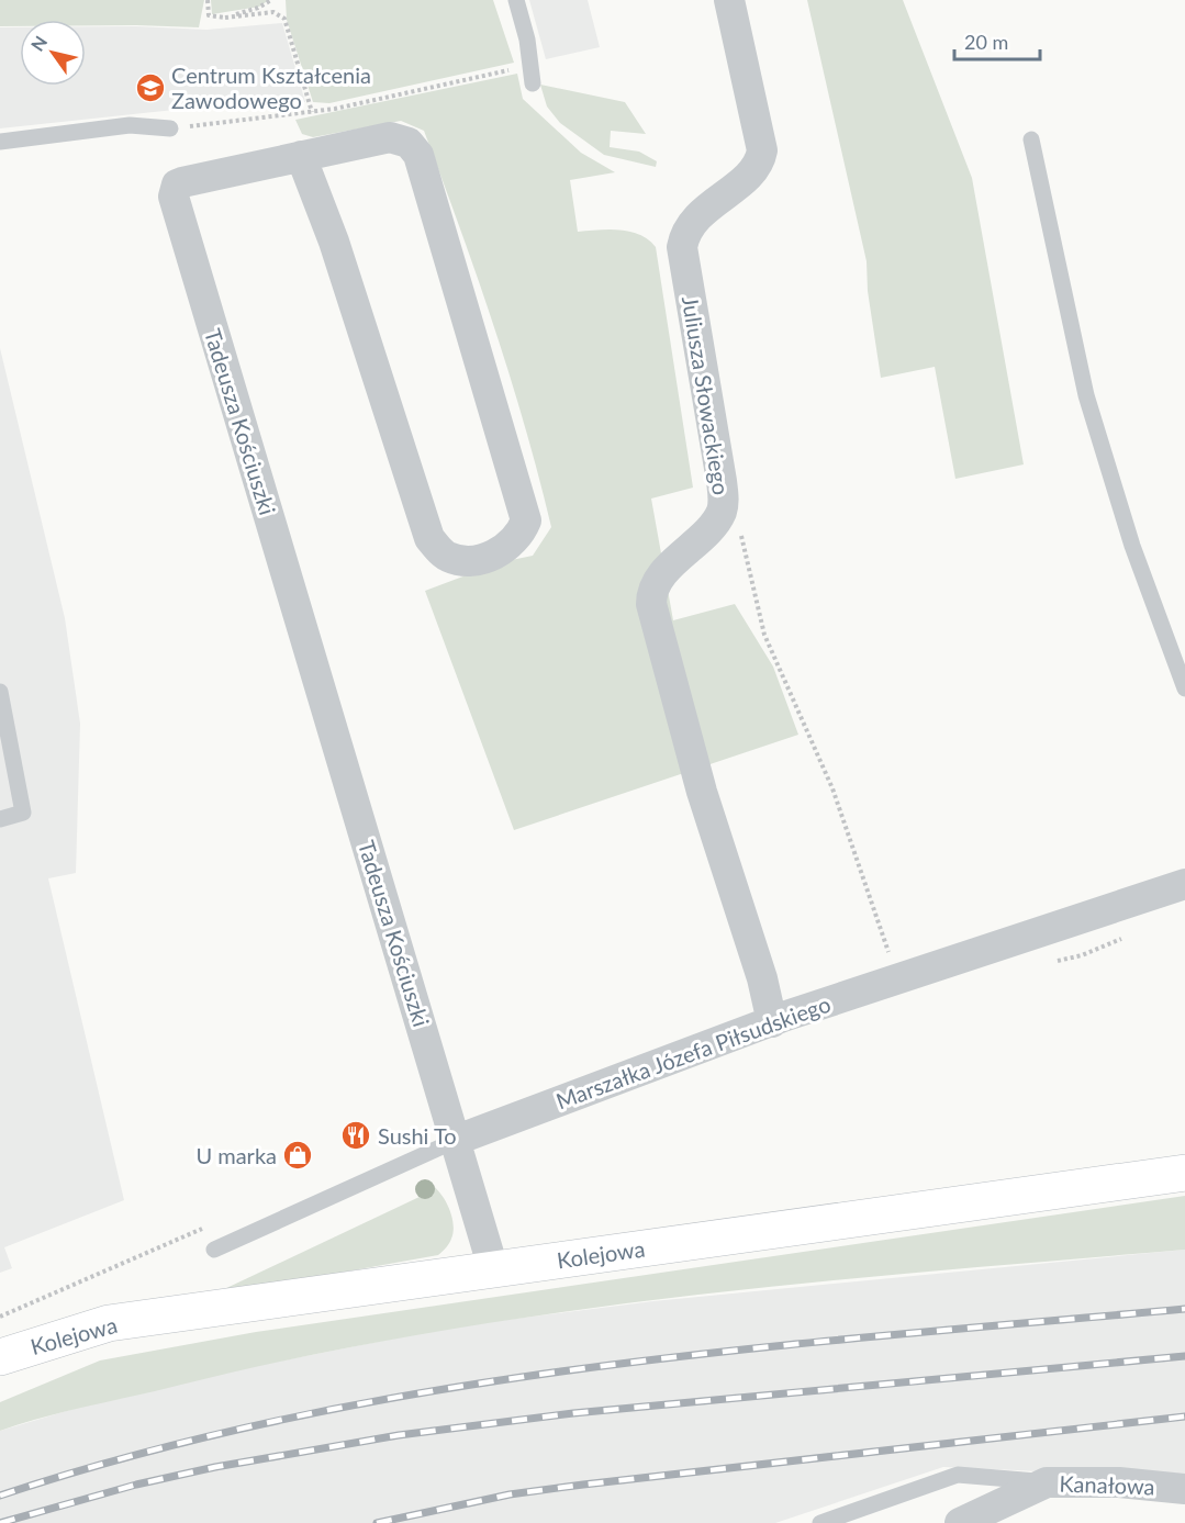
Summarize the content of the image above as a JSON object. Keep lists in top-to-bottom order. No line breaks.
{"streets":{"street":["Juliusza Słowackiego","Tadeusza Kościuszki","Marszałka Józefa Piłsudskiego","Kolejowa","Kanałowa"]},"crossings":[["Juliusza Słowackiego","Marszałka Józefa Piłsudskiego"],["Tadeusza Kościuszki","Marszałka Józefa Piłsudskiego"],["Tadeusza Kościuszki","Kolejowa"]],"places":{"school or university":["Centrum Kształcenia Zawodowego"],"restaurant":["Sushi To"],"shop":["U marka"]},"scale_bar":"20 m","north":"top left"}
